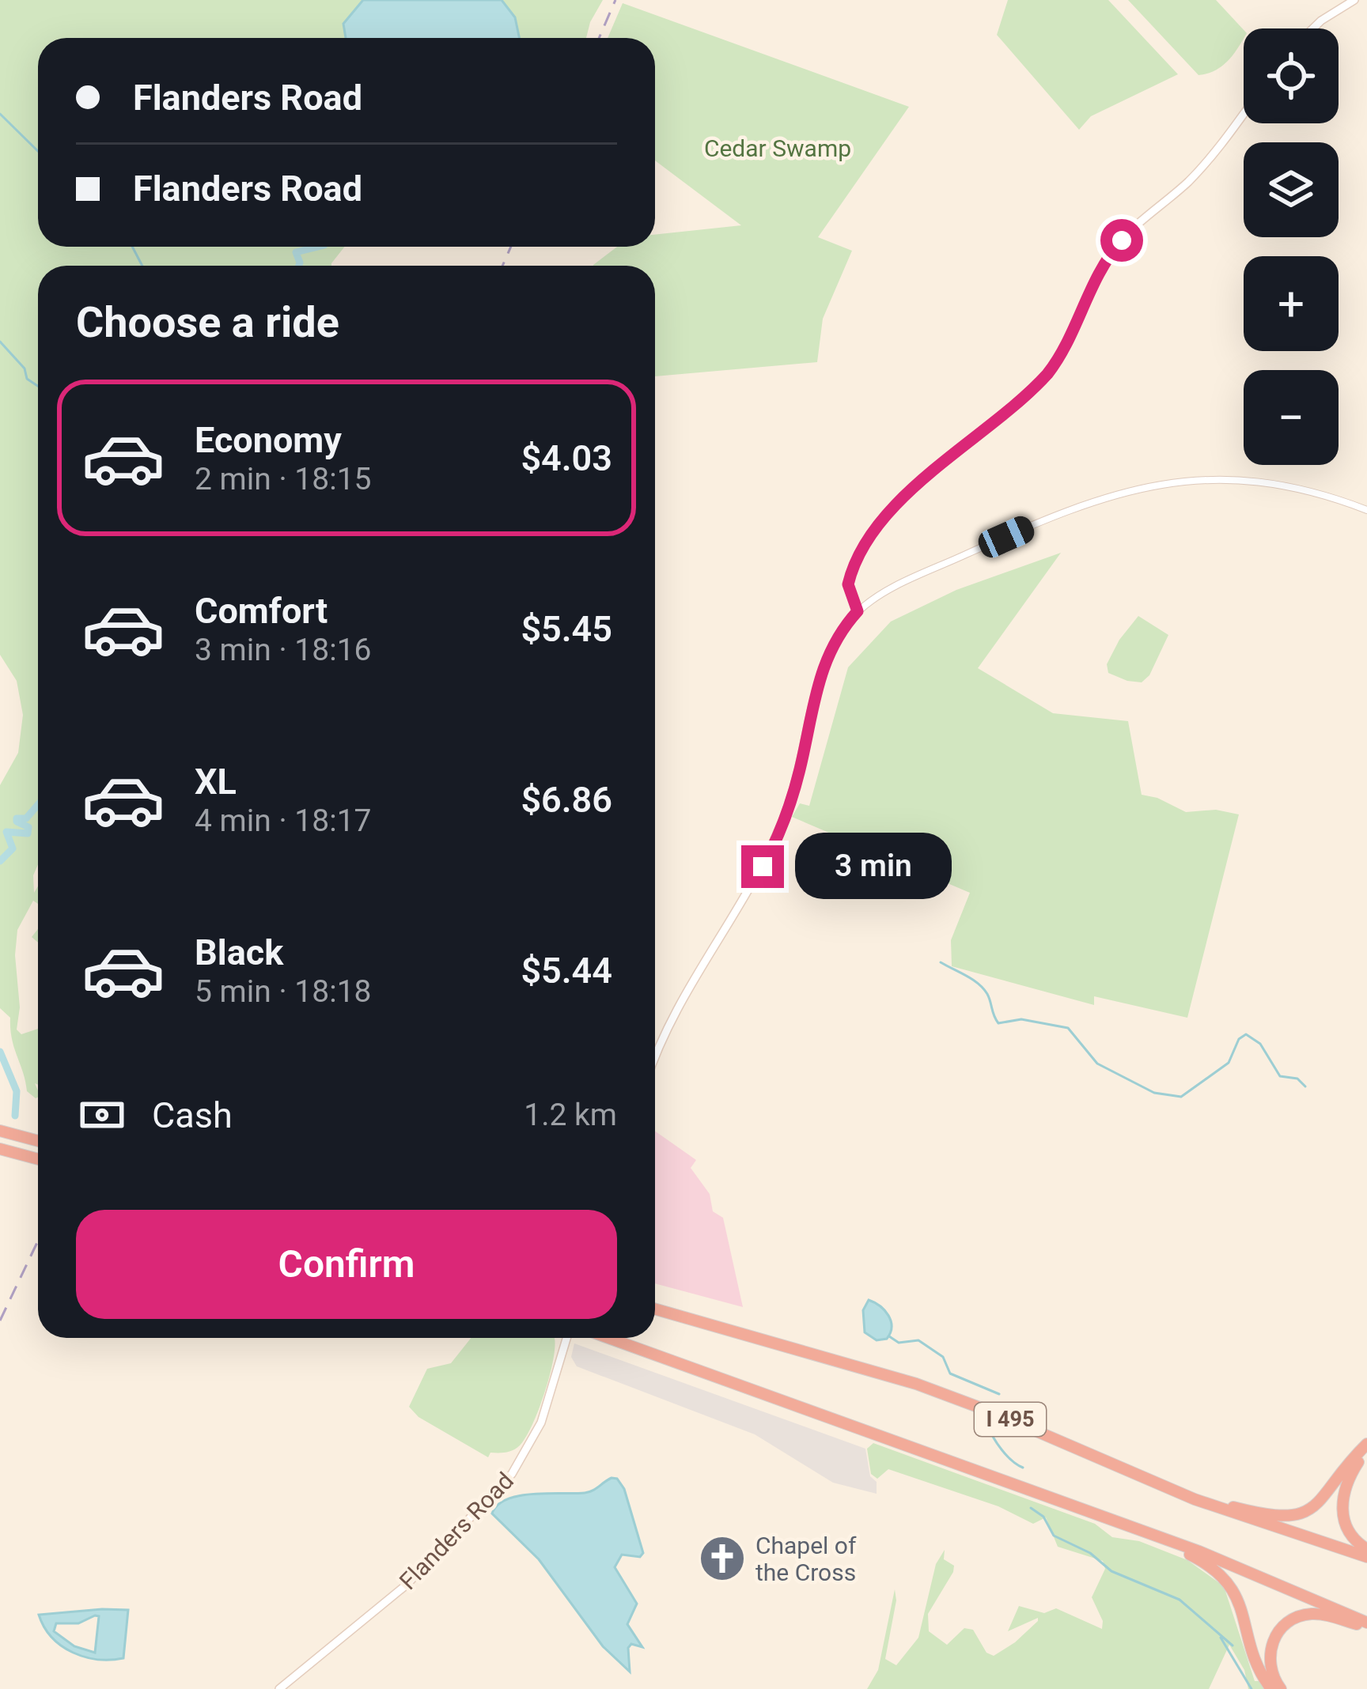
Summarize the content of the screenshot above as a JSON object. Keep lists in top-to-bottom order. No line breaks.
{"streets":{"highway":["I 495"],"main road":["Flanders Road"]},"parks":["Cedar Swamp"],"places":{"church":["Chapel of the Cross"]},"page":{"map_buttons":["+","−"],"banner":["Flanders Road","Flanders Road"],"heading":"Choose a ride","list":[{"name":"Economy","note":"2 min · 18:15","value":"$4.03"},{"name":"Comfort","note":"3 min · 18:16","value":"$5.45"},{"name":"XL","note":"4 min · 18:17","value":"$6.86"},{"name":"Black","note":"5 min · 18:18","value":"$5.44"}],"bubble":"3 min","pay":["Cash","1.2 km"],"buttons":"Confirm"}}
